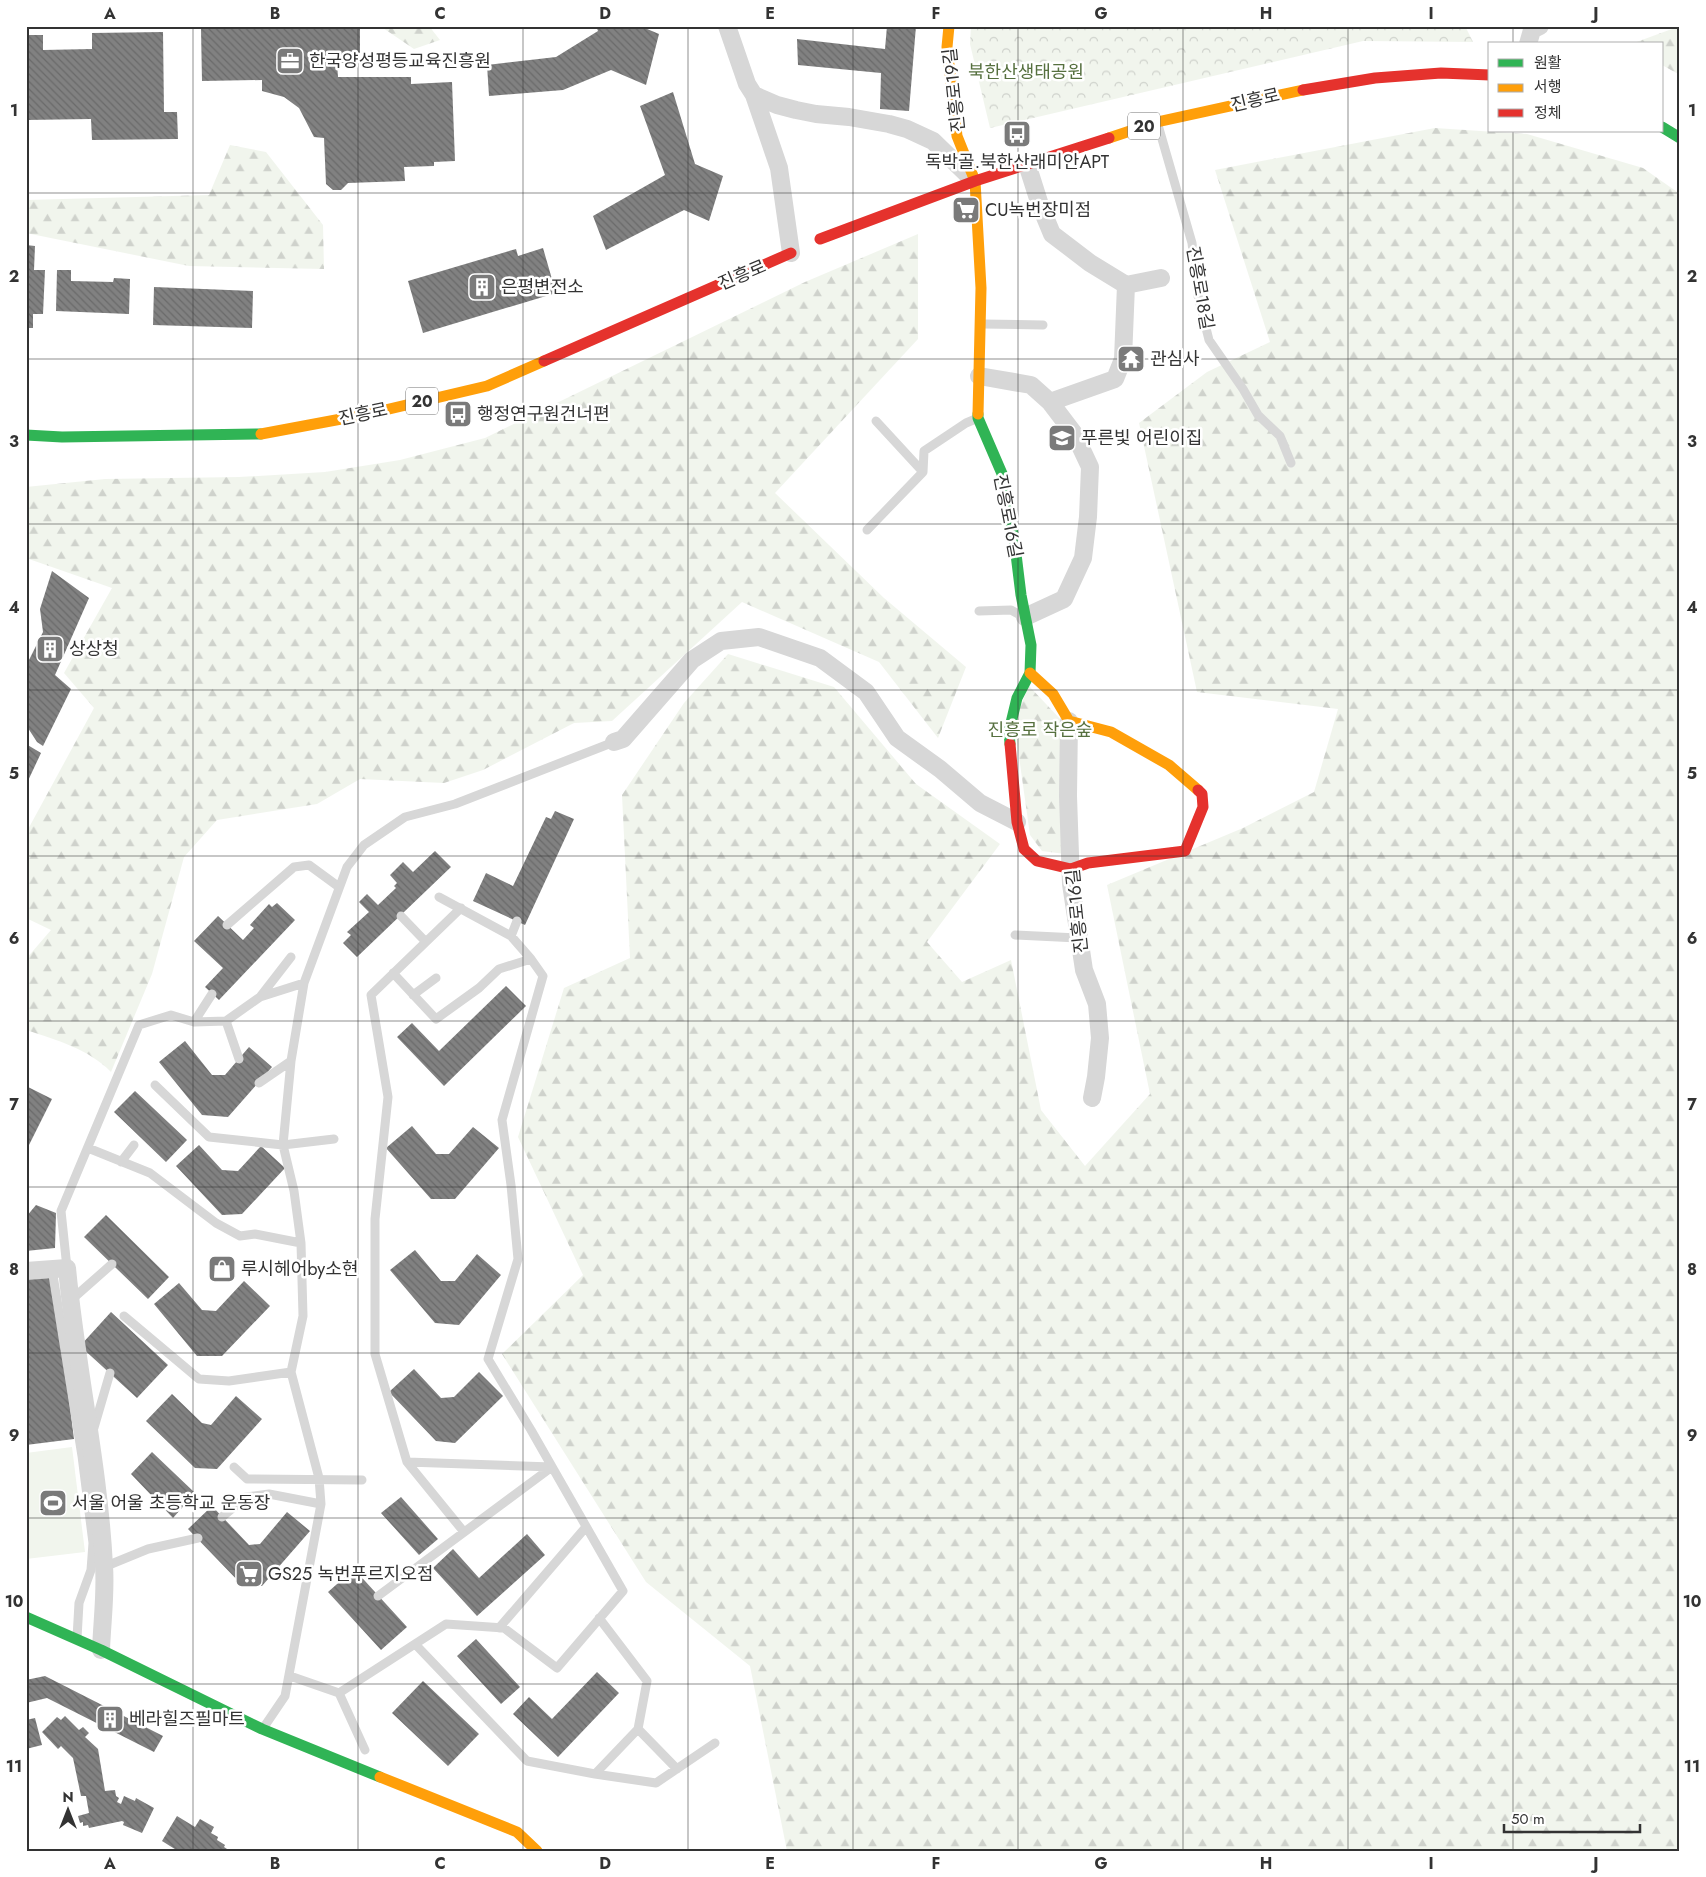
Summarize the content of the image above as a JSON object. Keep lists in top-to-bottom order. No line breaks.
{"streets":{"street":["진흥로19길","진흥로","20","진흥로16길"],"lane":["진흥로18길"]},"crossings":[["진흥로19길","진흥로"],["진흥로19길","진흥로16길"],["진흥로","진흥로18길"],["진흥로","진흥로16길"]],"parks":["북한산생태공원","진흥로 작은숲"],"places":{"office":["한국양성평등교육진흥원"],"bus stop":["독박골.북한산래미안APT","행정연구원건너편"],"supermarket":["CU녹번장미점","GS25 녹번푸르지오점"],"building":["은평변전소","상상청","베라힐즈필마트"],"temple":["관심사"],"school or university":["푸른빛 어린이집"],"shop":["루시헤어by소현"],"sports":["서울 어울 초등학교 운동장"]},"legend":["원활","서행","정체"],"scale_bar":"50 m","north":"top","grid":{"columns":["A","B","C","D","E","F","G","H","I","J"],"rows":["1","2","3","4","5","6","7","8","9","10","11"]}}
